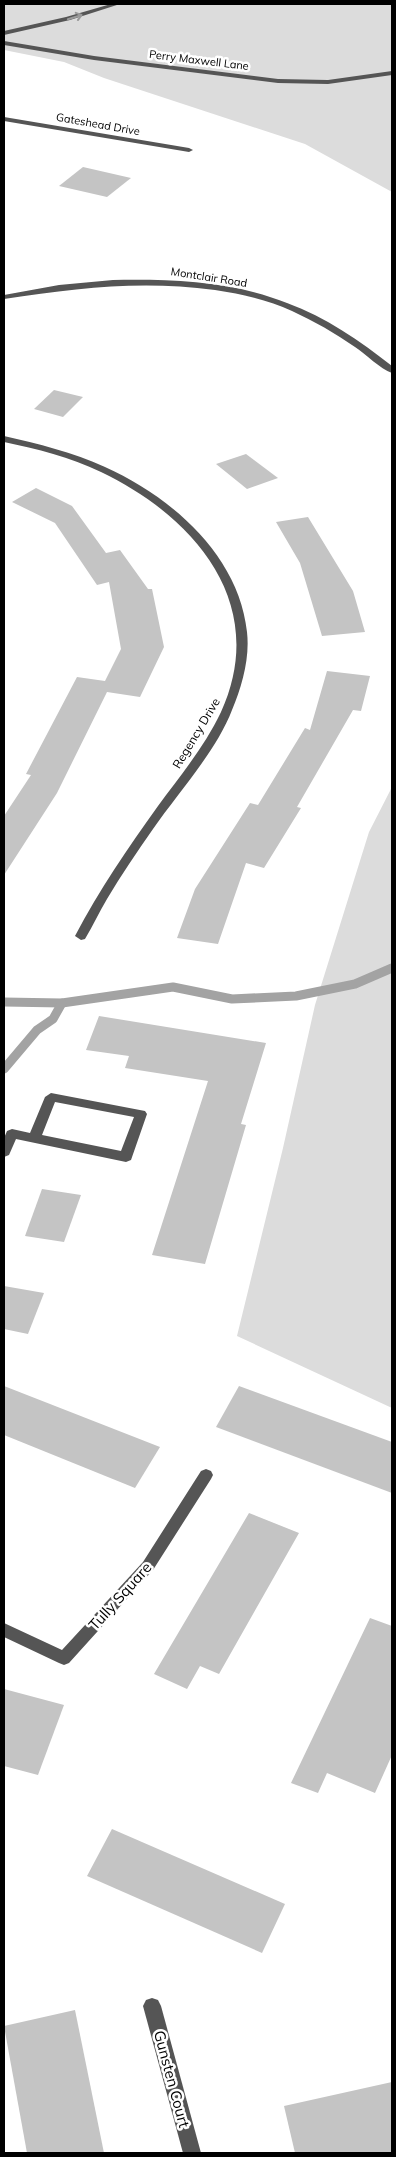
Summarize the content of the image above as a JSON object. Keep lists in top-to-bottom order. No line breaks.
{"streets":{"street":["Perry Maxwell Lane","Gateshead Drive","Montclair Road","Regency Drive","Tully Square","Gunsten Court"]}}
